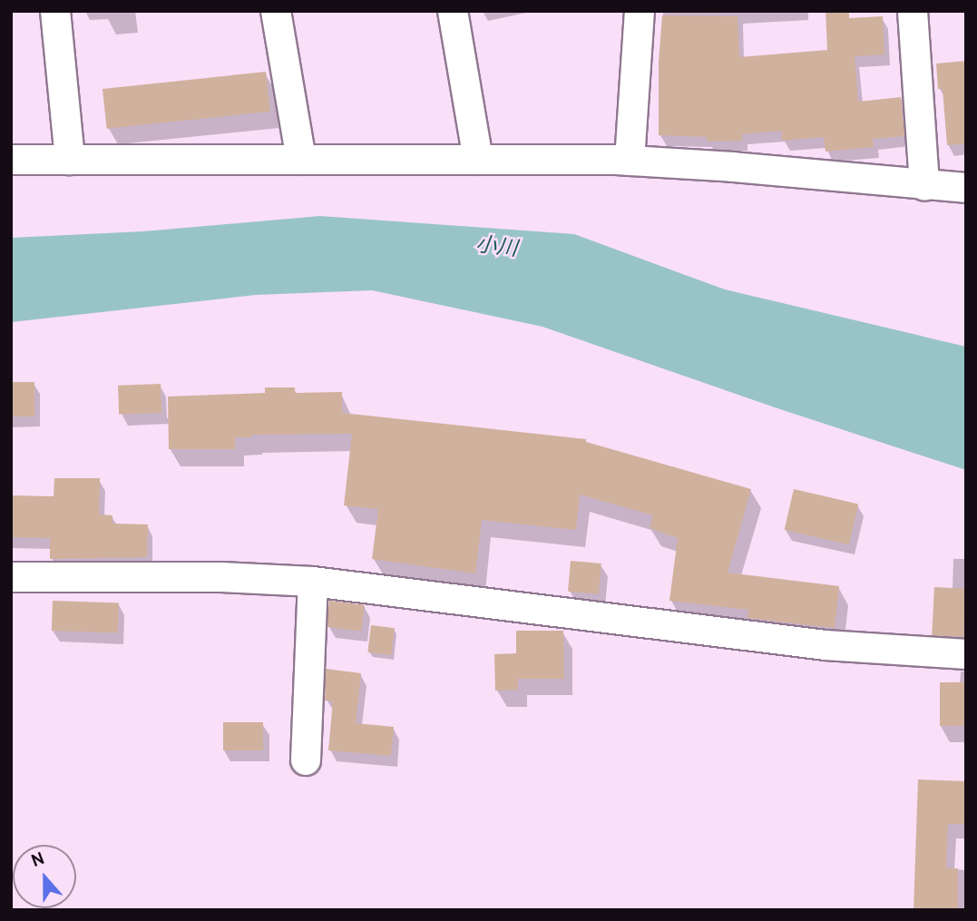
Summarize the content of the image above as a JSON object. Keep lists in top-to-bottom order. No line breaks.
{"water":["小川"],"north":"top"}
